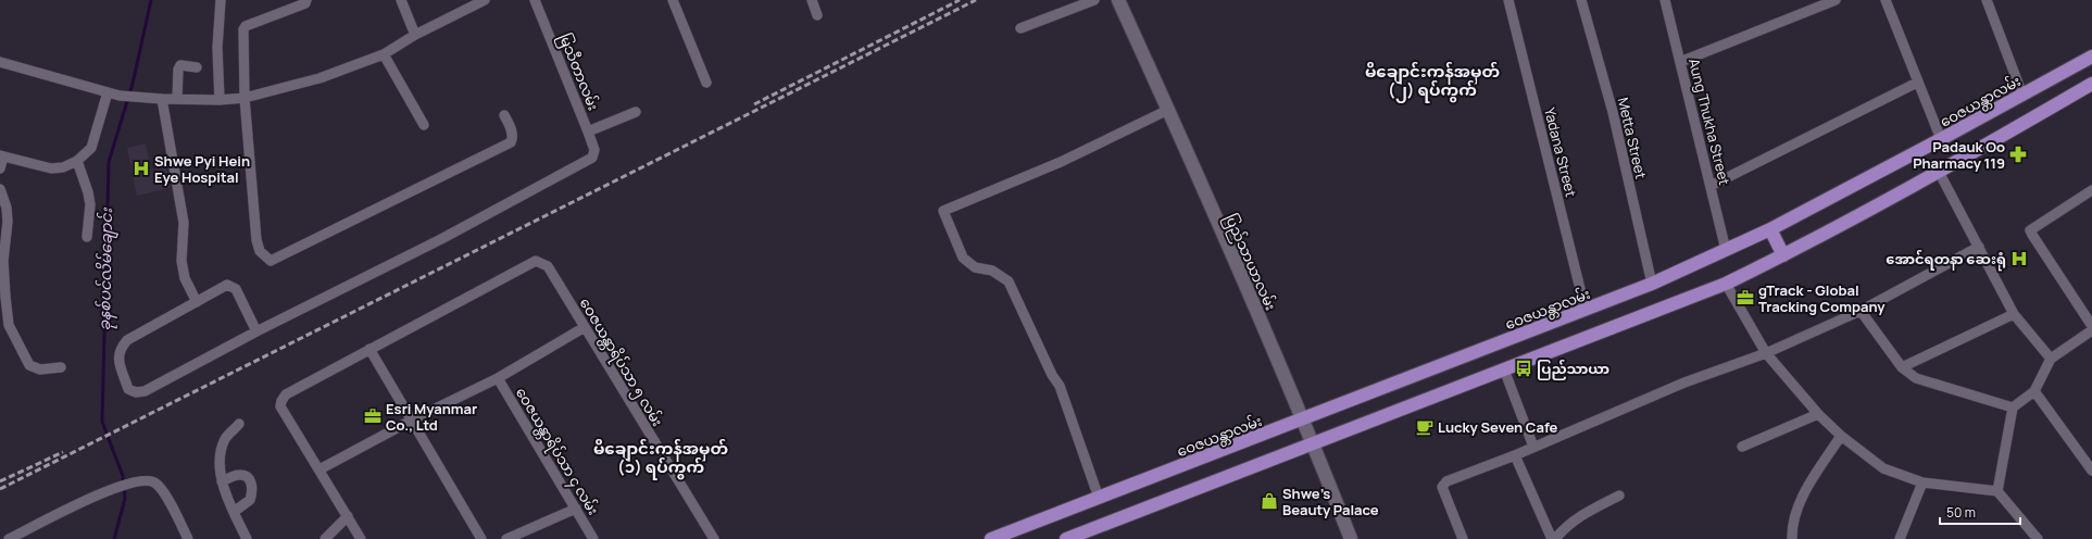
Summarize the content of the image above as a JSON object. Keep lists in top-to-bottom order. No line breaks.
{"streets":{"main road":["ဝေဇယန္တာလမ်း"],"street":["မြသီတာလမ်း","Aung Thukha Street","Metta Street","Yadana Street","ပြည်သာယာလမ်း","ဝေဇယန္တာရိပ်သာ ၅ လမ်း","ဝေဇယန္တာရိပ်သာ ၄ လမ်း"]},"crossings":[["ဝေဇယန္တာလမ်း","Aung Thukha Street"],["ဝေဇယန္တာလမ်း","Metta Street"],["ဝေဇယန္တာလမ်း","Yadana Street"],["ဝေဇယန္တာလမ်း","ပြည်သာယာလမ်း"]],"districts":["မိချောင်းကန်အမှတ် (၂) ရပ်ကွက်","မိချောင်းကန်အမှတ် (၁) ရပ်ကွက်"],"water":["ခုနစ်ပင်လိမ်ချောင်း"],"places":{"pharmacy":["Padauk Oo Pharmacy 119"],"hospital":["Shwe Pyi Hein Eye Hospital","အောင်ရတနာ ဆေးရုံ"],"office":["gTrack - Global Tracking Company","Esri Myanmar Co., Ltd"],"bus stop":["ပြည်သာယာ"],"cafe":["Lucky Seven Cafe"],"shop":["Shwe’s Beauty Palace"]},"scale_bar":"50 m"}
